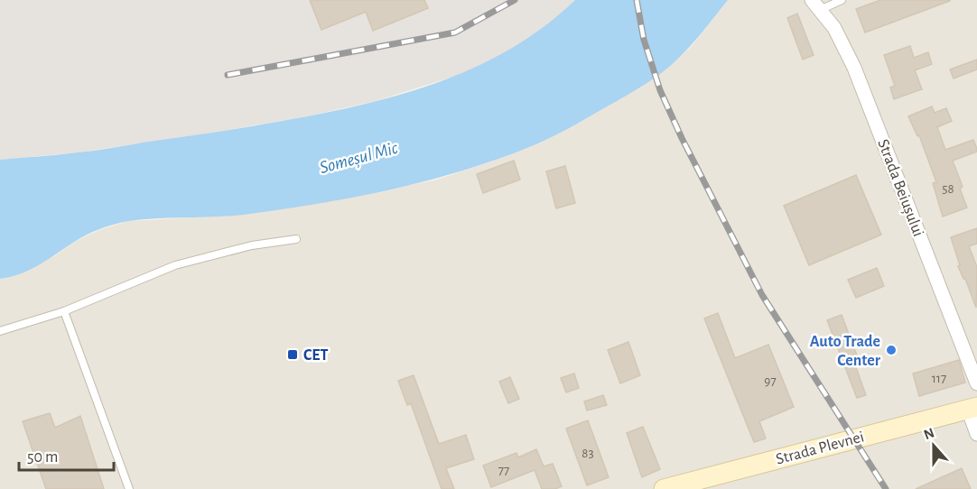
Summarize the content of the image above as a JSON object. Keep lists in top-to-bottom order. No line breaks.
{"streets":{"main road":["Strada Plevnei"],"street":["Strada Beiușului"]},"water":["Someșul Mic"],"places":{"other":["Auto Trade Center"],"transit":["CET"]},"house_numbers":["58","117","97","83","77"],"scale_bar":"50 m","north":"top"}
